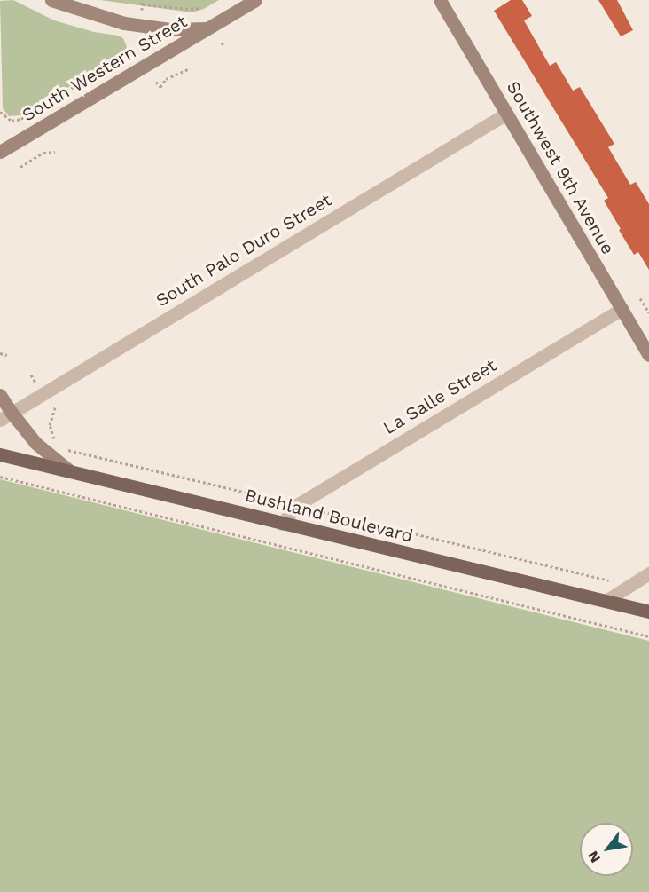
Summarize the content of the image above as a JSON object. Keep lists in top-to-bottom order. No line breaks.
{"streets":{"main road":["South Western Street","Southwest 9th Avenue","Bushland Boulevard"],"street":["South Palo Duro Street","La Salle Street"]},"crossings":[["Southwest 9th Avenue","South Palo Duro Street"],["Southwest 9th Avenue","La Salle Street"],["La Salle Street","Bushland Boulevard"]],"north":"bottom left"}
